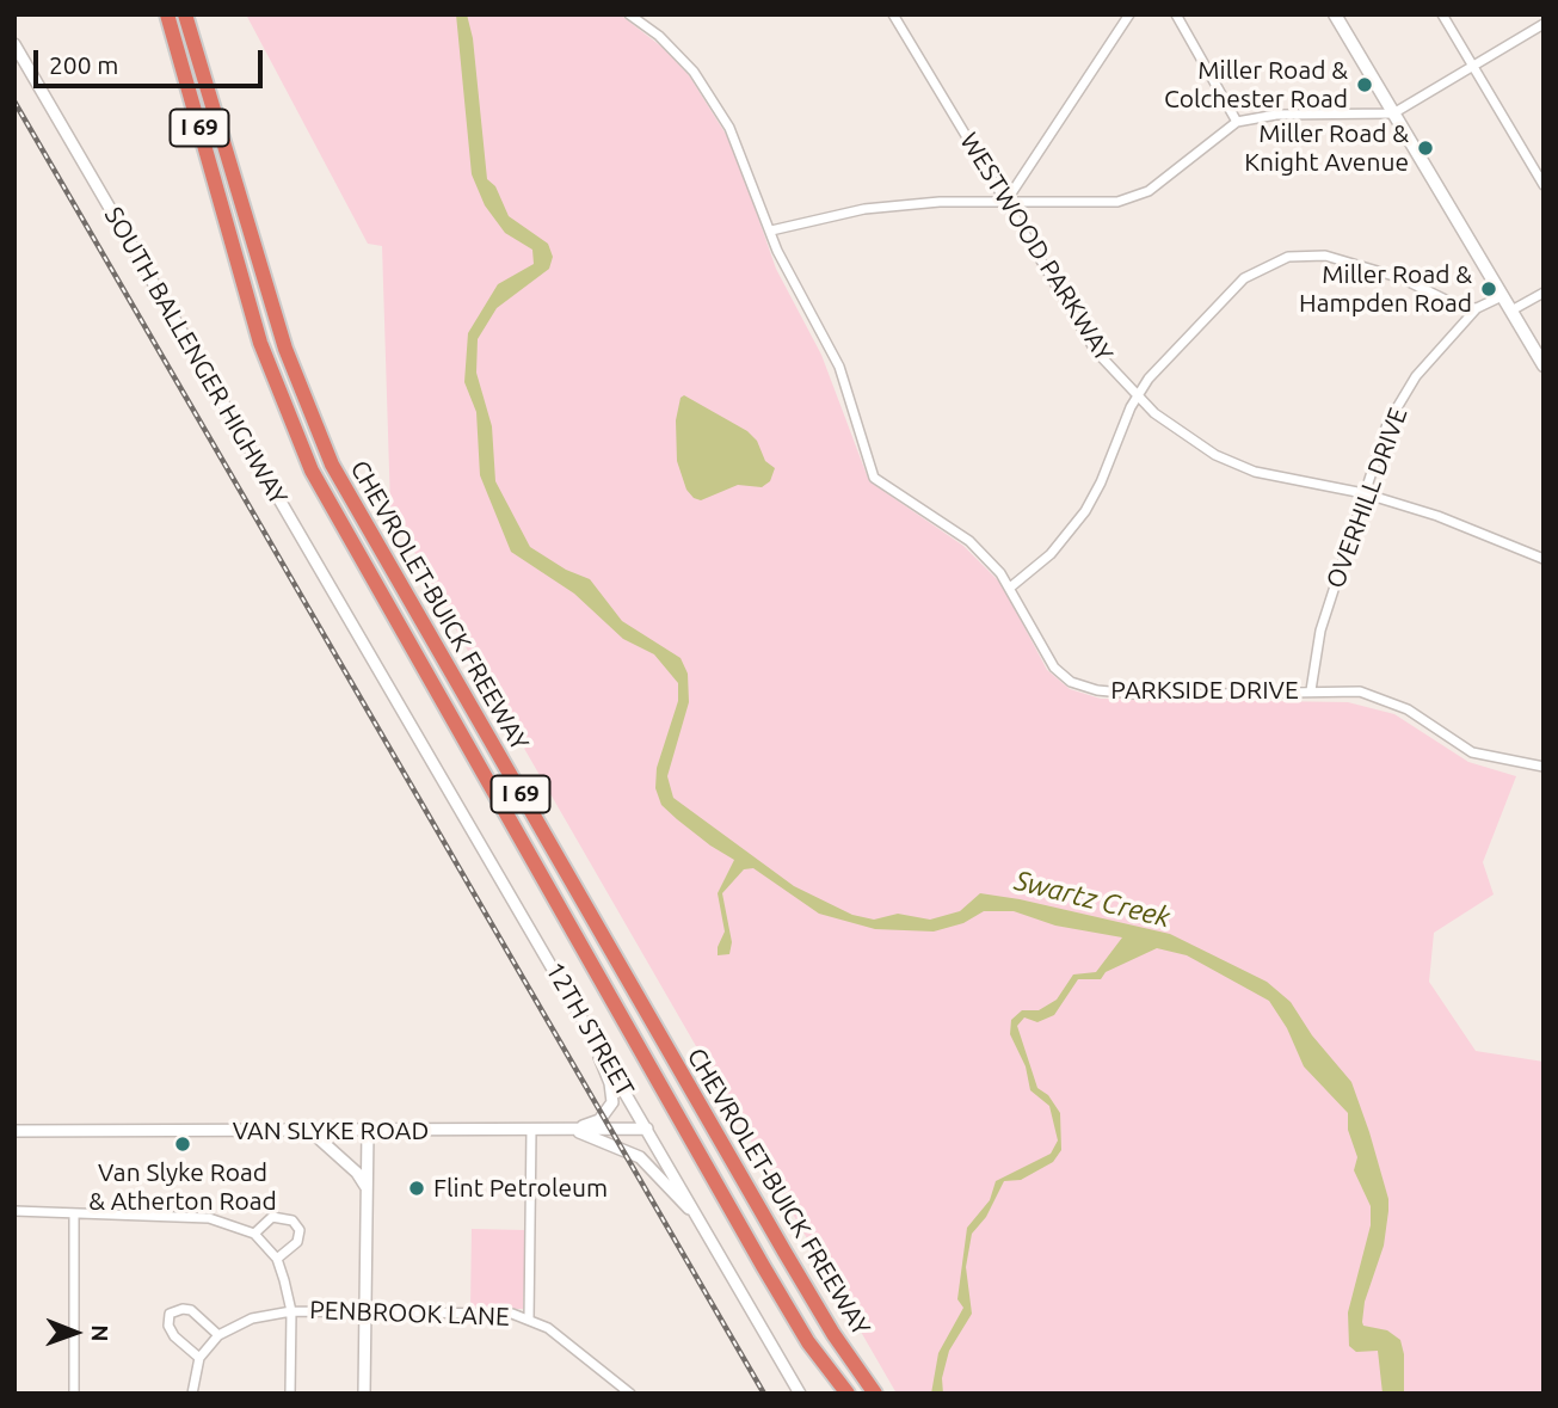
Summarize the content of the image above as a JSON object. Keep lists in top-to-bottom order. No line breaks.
{"streets":{"highway":["I 69","CHEVROLET-BUICK FREEWAY"],"street":["WESTWOOD PARKWAY","SOUTH BALLENGER HIGHWAY","OVERHILL DRIVE","PARKSIDE DRIVE","12TH STREET","VAN SLYKE ROAD","PENBROOK LANE"]},"crossings":[["WESTWOOD PARKWAY","OVERHILL DRIVE"],["SOUTH BALLENGER HIGHWAY","12TH STREET"],["OVERHILL DRIVE","PARKSIDE DRIVE"],["12TH STREET","VAN SLYKE ROAD"]],"water":["Swartz Creek"],"places":["Miller Road & Colchester Road","Miller Road & Knight Avenue","Miller Road & Hampden Road","Van Slyke Road & Atherton Road","Flint Petroleum"],"scale_bar":"200 m","north":"right"}
